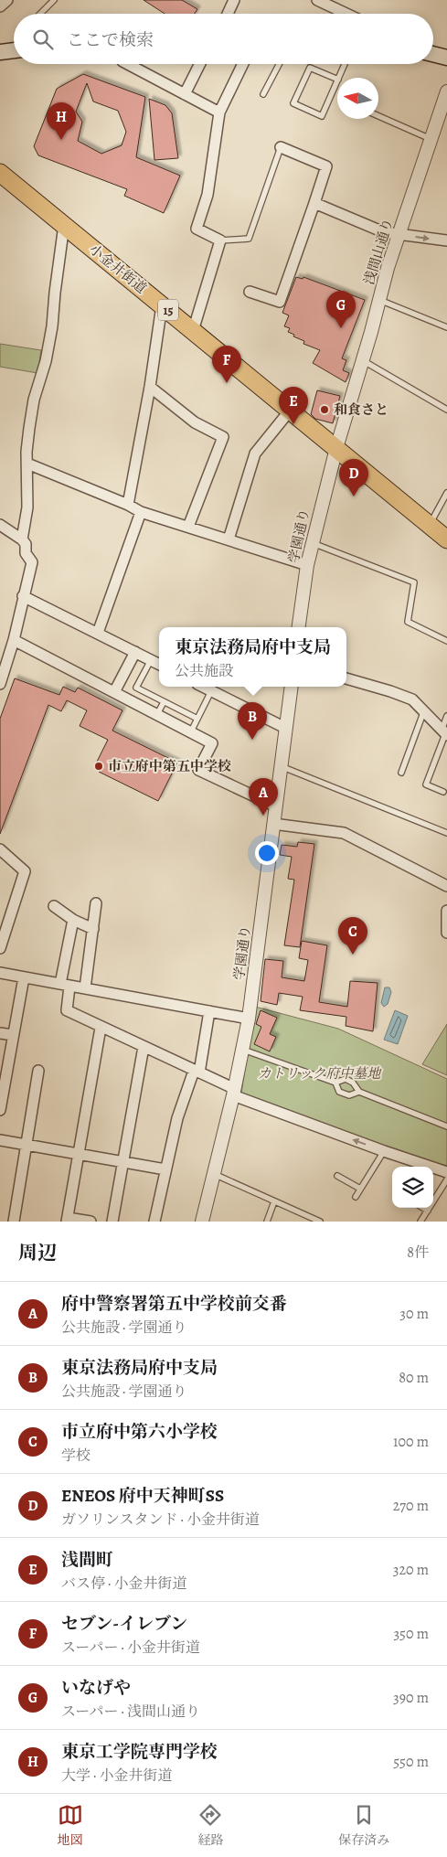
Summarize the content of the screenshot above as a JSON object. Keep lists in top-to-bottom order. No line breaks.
{"streets":{"main road":["小金井街道","15"],"street":["浅間山通り","学園通り"]},"crossings":[["浅間山通り","小金井街道"],["浅間山通り","学園通り"],["小金井街道","学園通り"]],"parks":["カトリック府中墓地"],"places":["和食さと","市立府中第五中学校"],"north":"left","page":{"search":"ここで検索","pins":["H","G","F","E","D","B","A","C"],"popup":["東京法務局府中支局","公共施設"],"heading":["周辺","8件"],"list":[{"mark":"A","name":"府中警察署第五中学校前交番","note":"公共施設 · 学園通り","value":"30 m"},{"mark":"B","name":"東京法務局府中支局","note":"公共施設 · 学園通り","value":"80 m"},{"mark":"C","name":"市立府中第六小学校","note":"学校","value":"100 m"},{"mark":"D","name":"ENEOS 府中天神町SS","note":"ガソリンスタンド · 小金井街道","value":"270 m"},{"mark":"E","name":"浅間町","note":"バス停 · 小金井街道","value":"320 m"},{"mark":"F","name":"セブン-イレブン","note":"スーパー · 小金井街道","value":"350 m"},{"mark":"G","name":"いなげや","note":"スーパー · 浅間山通り","value":"390 m"},{"mark":"H","name":"東京工学院専門学校","note":"大学 · 小金井街道","value":"550 m"}],"nav":["地図","経路","保存済み"]}}
